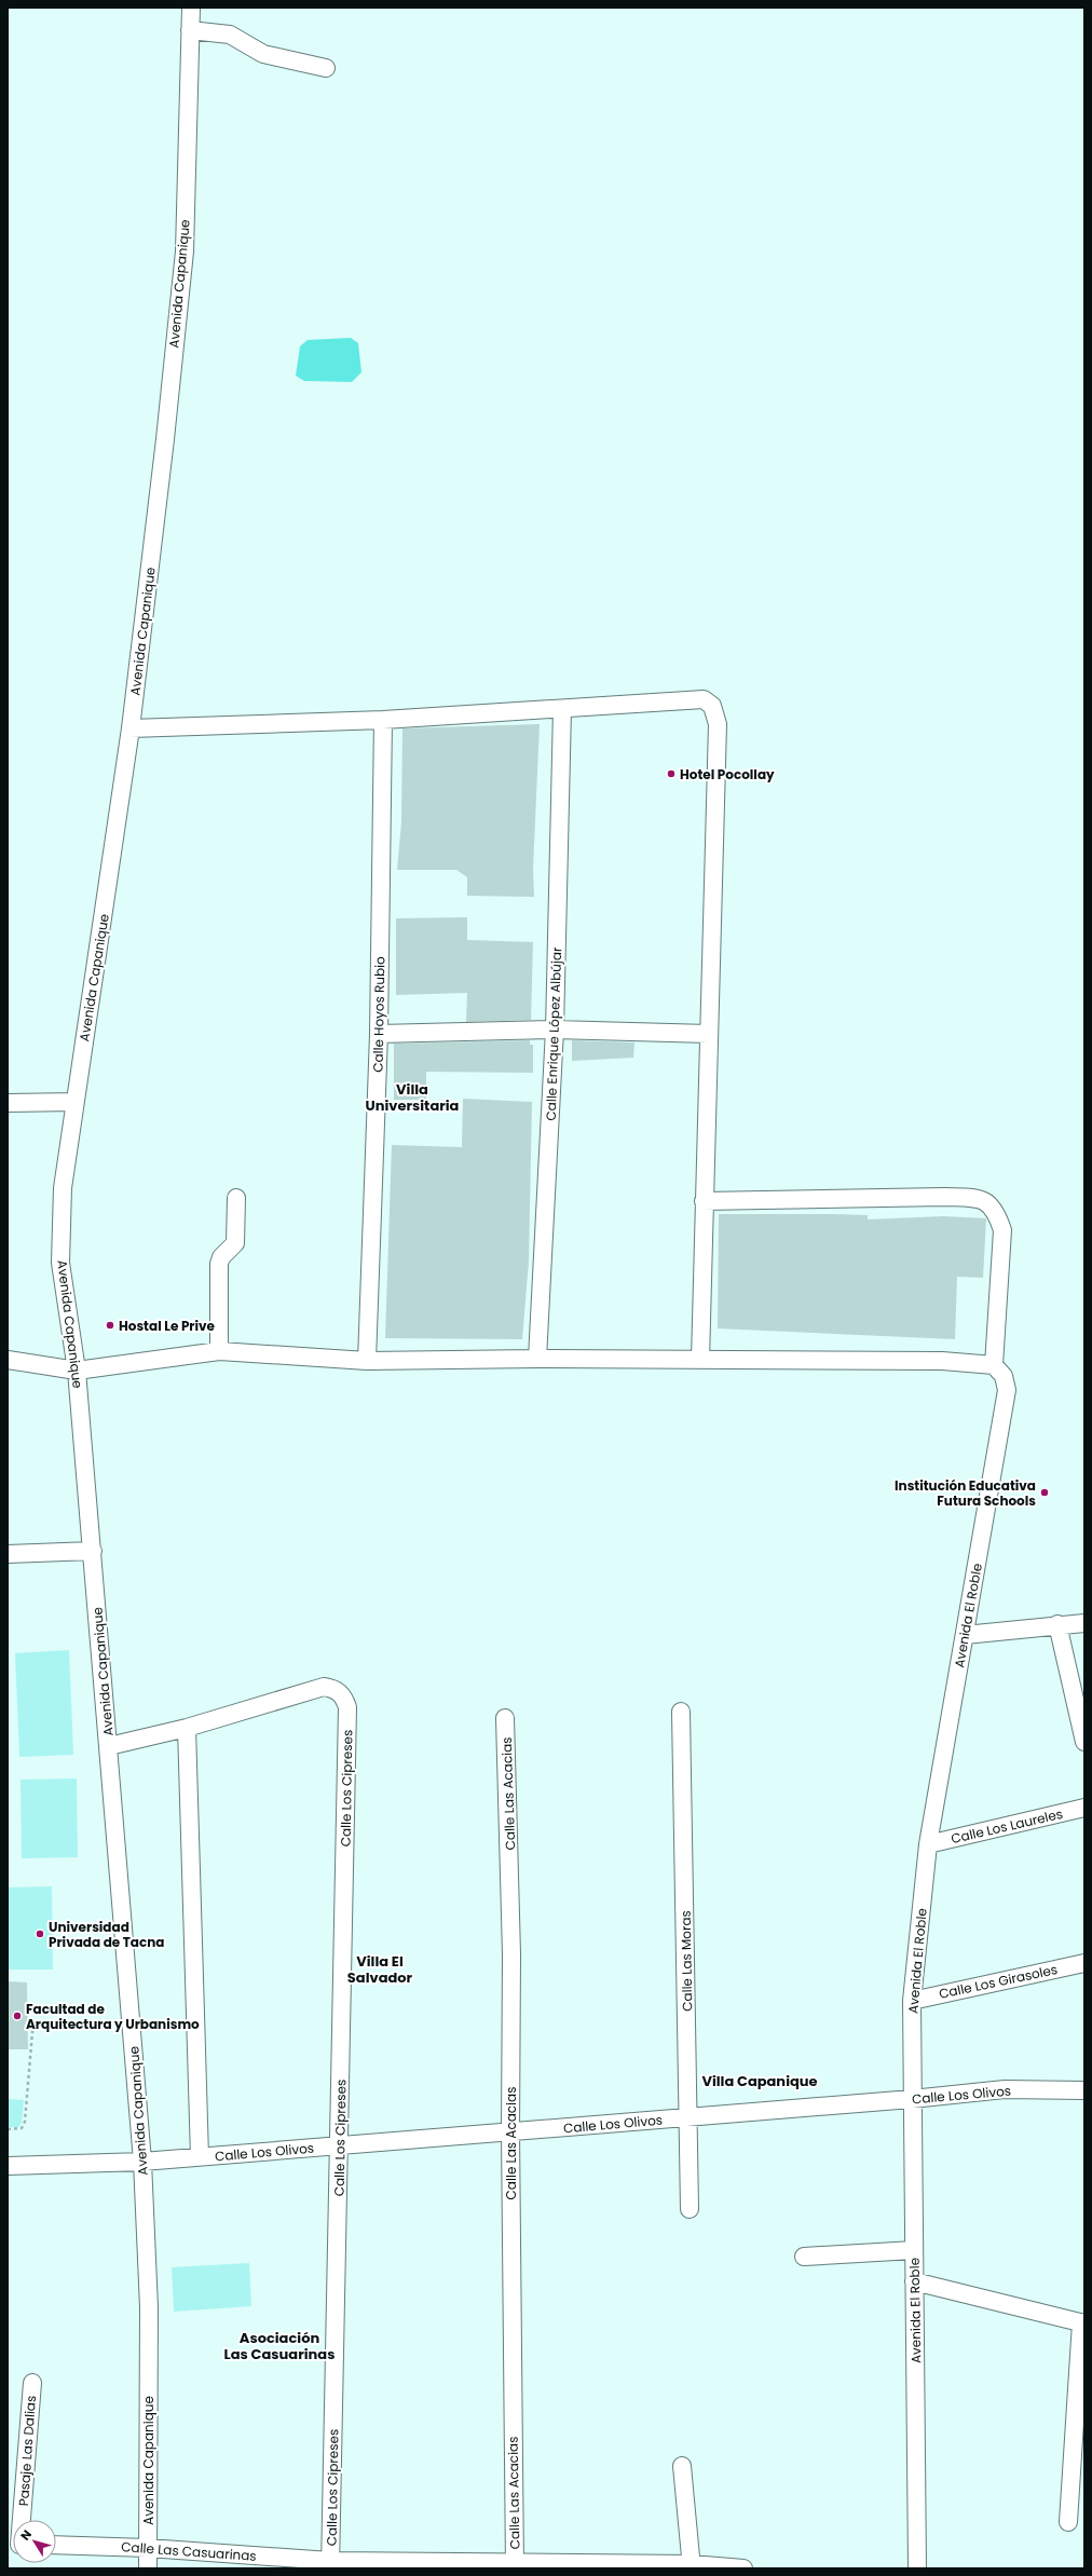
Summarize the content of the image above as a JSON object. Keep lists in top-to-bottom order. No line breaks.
{"streets":{"street":["Avenida Capanique","Calle Hoyos Rubio","Calle Enrique López Albújar","Avenida El Roble","Calle Los Cipreses","Calle Las Acacias","Calle Los Laureles","Calle Las Moras","Calle Los Girasoles","Calle Los Olivos","Pasaje Las Dalias","Calle Las Casuarinas"]},"crossings":[["Avenida Capanique","Calle Los Olivos"],["Avenida Capanique","Calle Las Casuarinas"],["Avenida El Roble","Calle Los Laureles"],["Avenida El Roble","Calle Los Girasoles"],["Avenida El Roble","Calle Los Olivos"],["Calle Los Cipreses","Calle Los Olivos"],["Calle Los Cipreses","Calle Las Casuarinas"],["Calle Las Acacias","Calle Los Olivos"],["Calle Las Acacias","Calle Las Casuarinas"],["Calle Las Moras","Calle Los Olivos"]],"districts":["Villa Universitaria","Villa El Salvador","Villa Capanique","Asociación Las Casuarinas"],"places":["Hotel Pocollay","Hostal Le Prive","Institución Educativa Futura Schools","Universidad Privada de Tacna","Facultad de Arquitectura y Urbanismo"],"north":"top left"}
